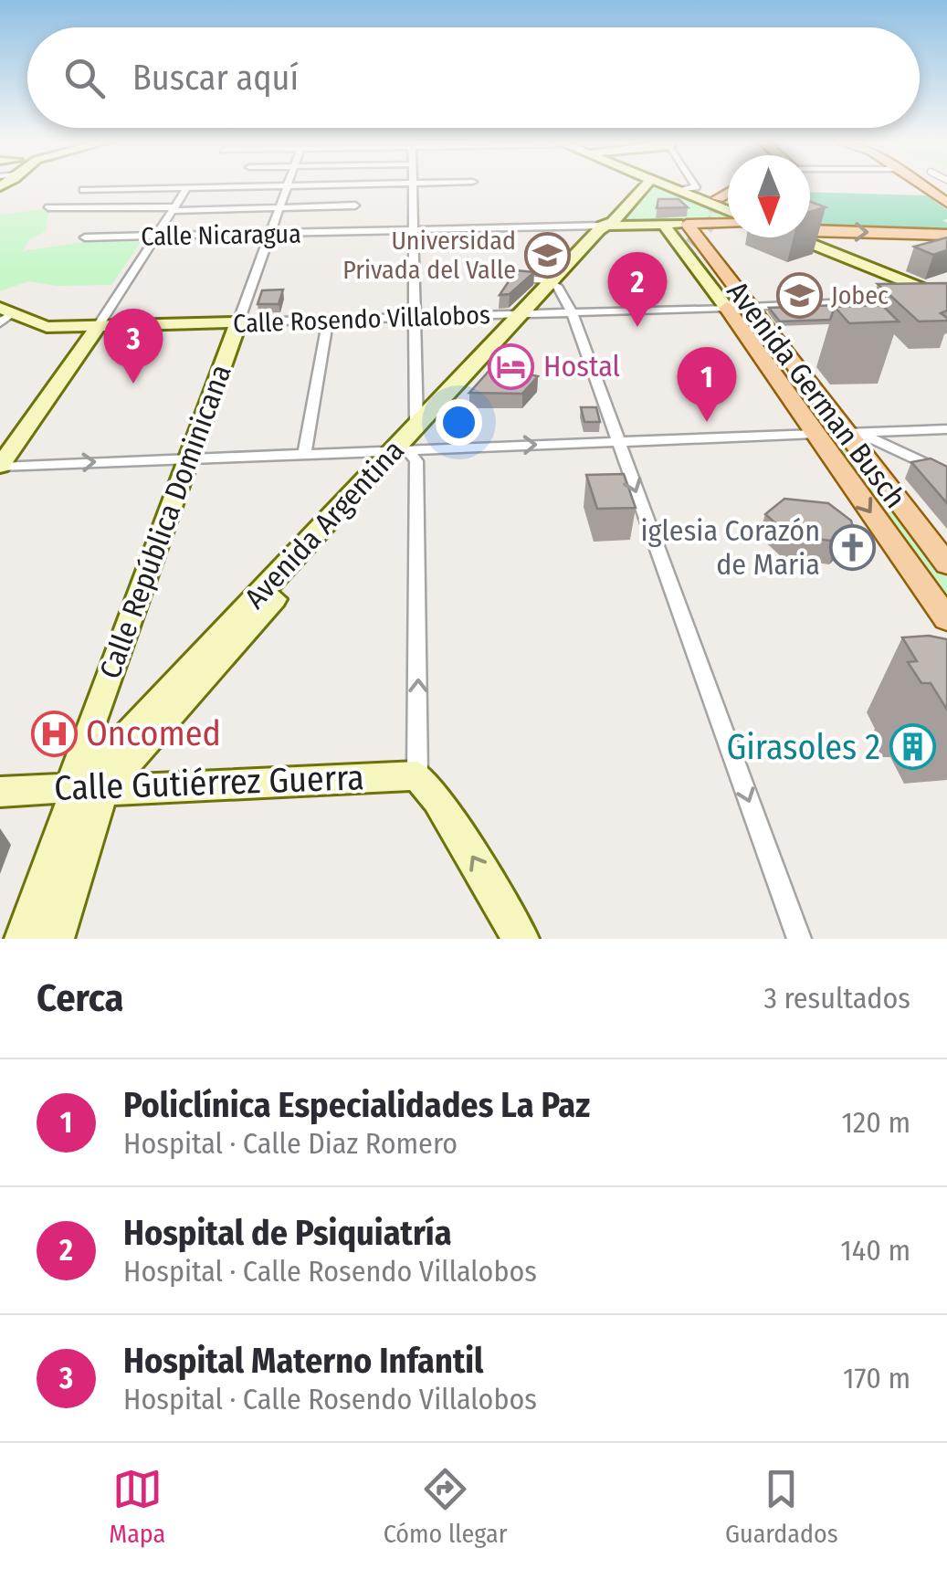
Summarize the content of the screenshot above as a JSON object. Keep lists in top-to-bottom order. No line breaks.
{"streets":{"main road":["Calle Nicaragua","Calle Rosendo Villalobos","Avenida German Busch","Calle República Dominicana","Avenida Argentina","Calle Gutiérrez Guerra"]},"crossings":[["Calle Nicaragua","Avenida German Busch"],["Calle Nicaragua","Calle República Dominicana"],["Calle Nicaragua","Avenida Argentina"],["Calle Rosendo Villalobos","Avenida German Busch"],["Calle Rosendo Villalobos","Calle República Dominicana"],["Calle Rosendo Villalobos","Avenida Argentina"],["Calle República Dominicana","Avenida Argentina"],["Calle República Dominicana","Calle Gutiérrez Guerra"],["Avenida Argentina","Calle Gutiérrez Guerra"]],"places":{"school or university":["Universidad Privada del Valle","Jobec"],"hotel":["Hostal"],"church":["iglesia Corazón de Maria"],"hospital":["Oncomed"],"building":["Girasoles 2"]},"north":"bottom","page":{"search":"Buscar aquí","pins":["2","3","1"],"heading":["Cerca","3 resultados"],"list":[{"mark":"1","name":"Policlínica Especialidades La Paz","note":"Hospital · Calle Diaz Romero","value":"120 m"},{"mark":"2","name":"Hospital de Psiquiatría","note":"Hospital · Calle Rosendo Villalobos","value":"140 m"},{"mark":"3","name":"Hospital Materno Infantil","note":"Hospital · Calle Rosendo Villalobos","value":"170 m"}],"nav":["Mapa","Cómo llegar","Guardados"]}}
